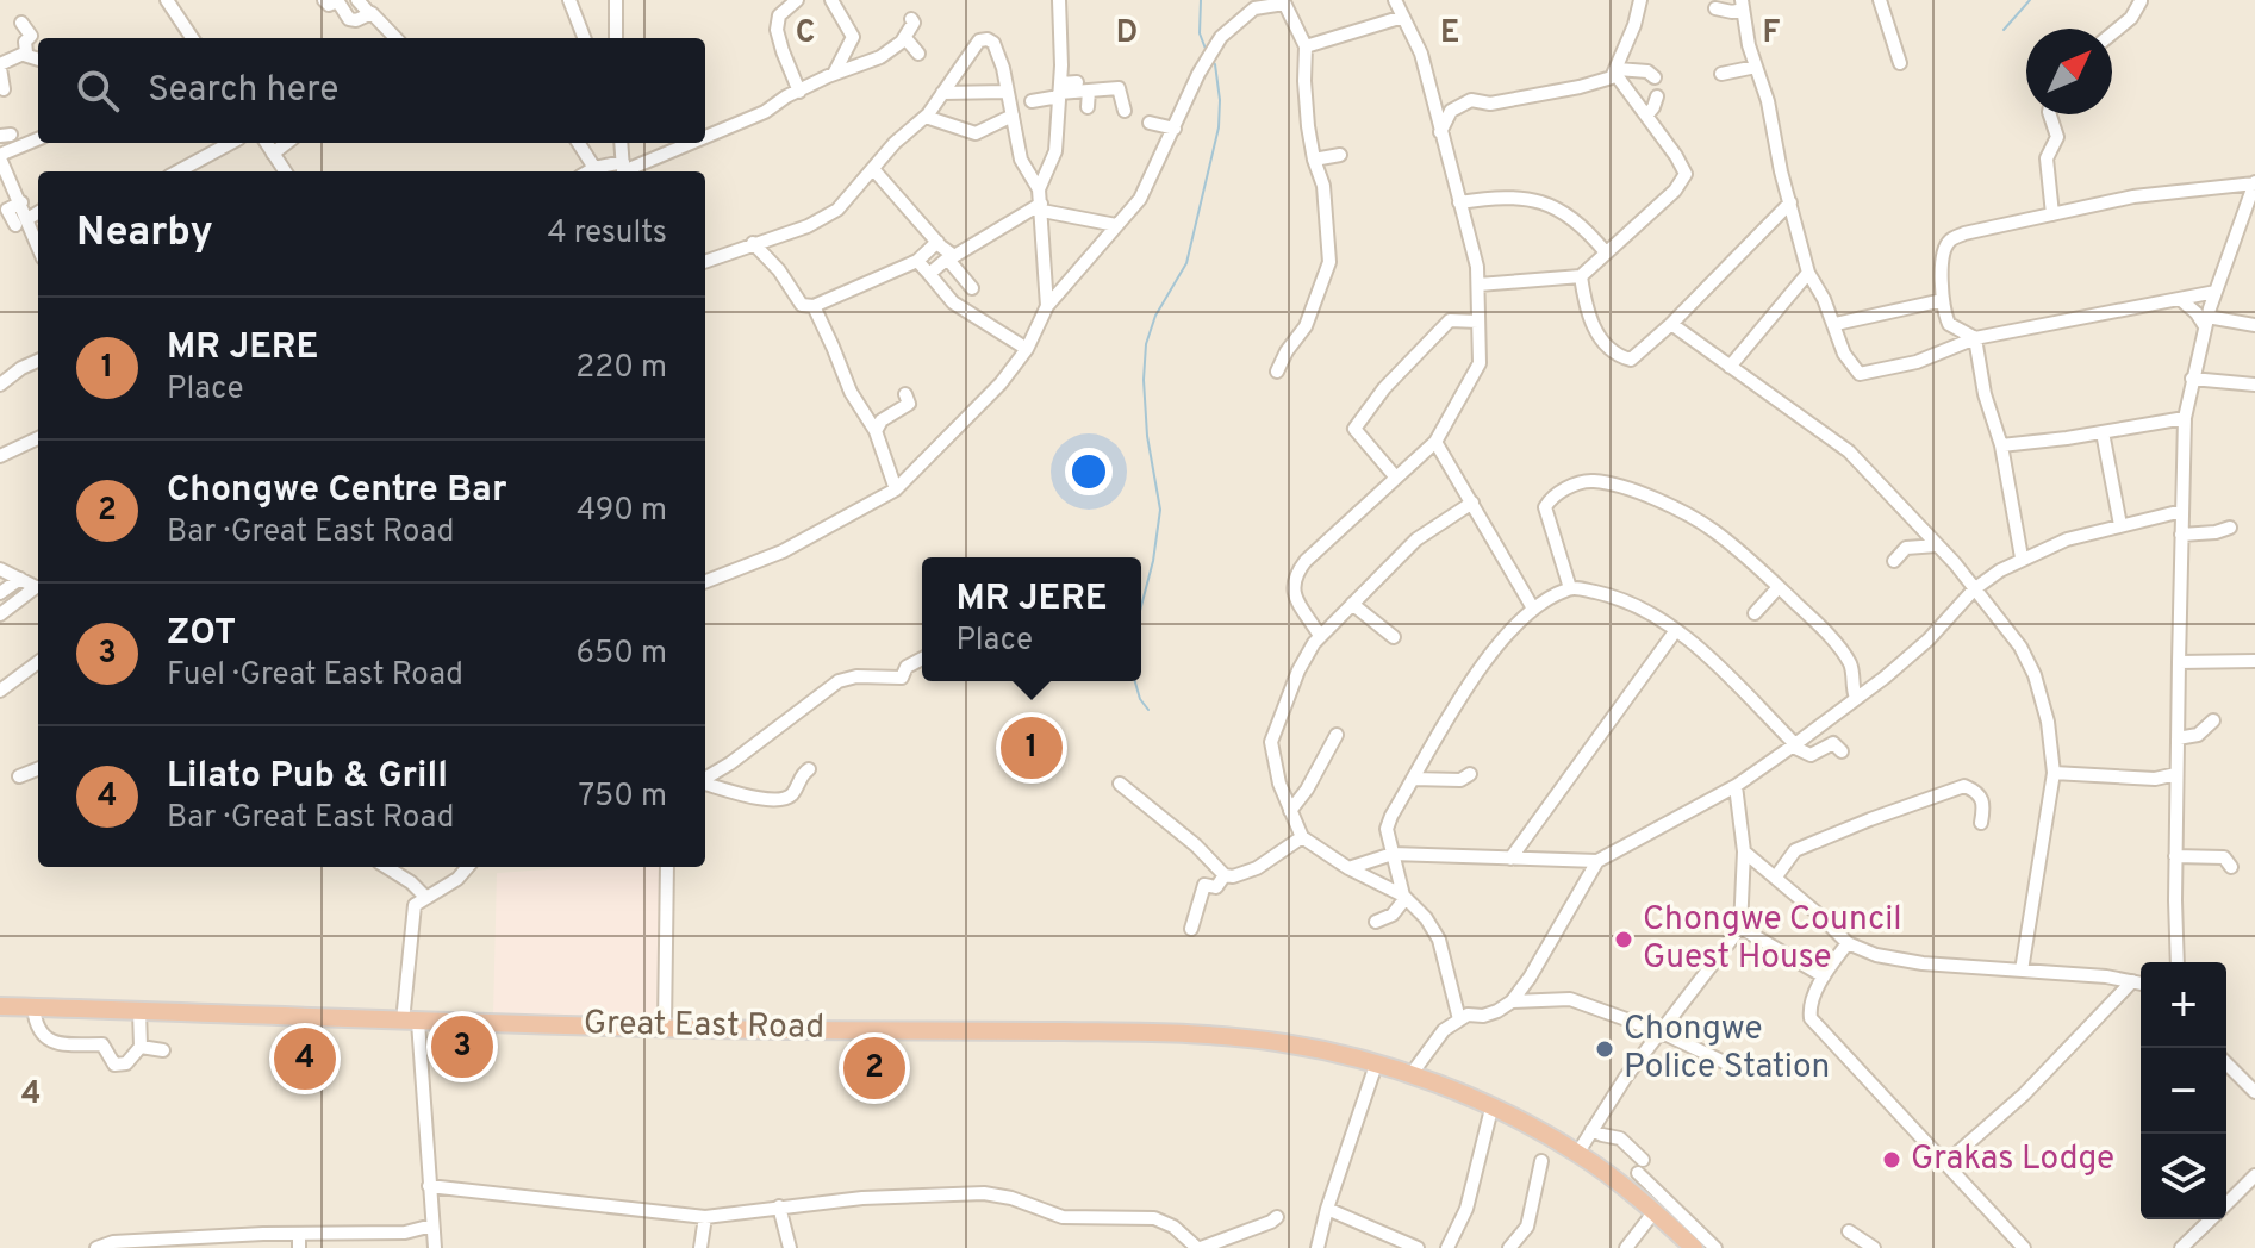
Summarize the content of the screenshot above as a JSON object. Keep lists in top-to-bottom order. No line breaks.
{"streets":{"highway":["Great East Road"]},"places":["Chongwe Council Guest House","Chongwe Police Station","Grakas Lodge"],"north":"top right","page":{"search":"Search here","heading":["Nearby","4 results"],"list":[{"mark":"1","name":"MR JERE","note":"Place","value":"220 m"},{"mark":"2","name":"Chongwe Centre Bar","note":"Bar · Great East Road","value":"490 m"},{"mark":"3","name":"ZOT","note":"Fuel · Great East Road","value":"650 m"},{"mark":"4","name":"Lilato Pub & Grill","note":"Bar · Great East Road","value":"750 m"}],"popup":["MR JERE","Place"],"pins":["1","3","4","2"],"map_buttons":["+","−"]},"grid":{"columns":["C","D","E","F"],"rows":["4"]}}
